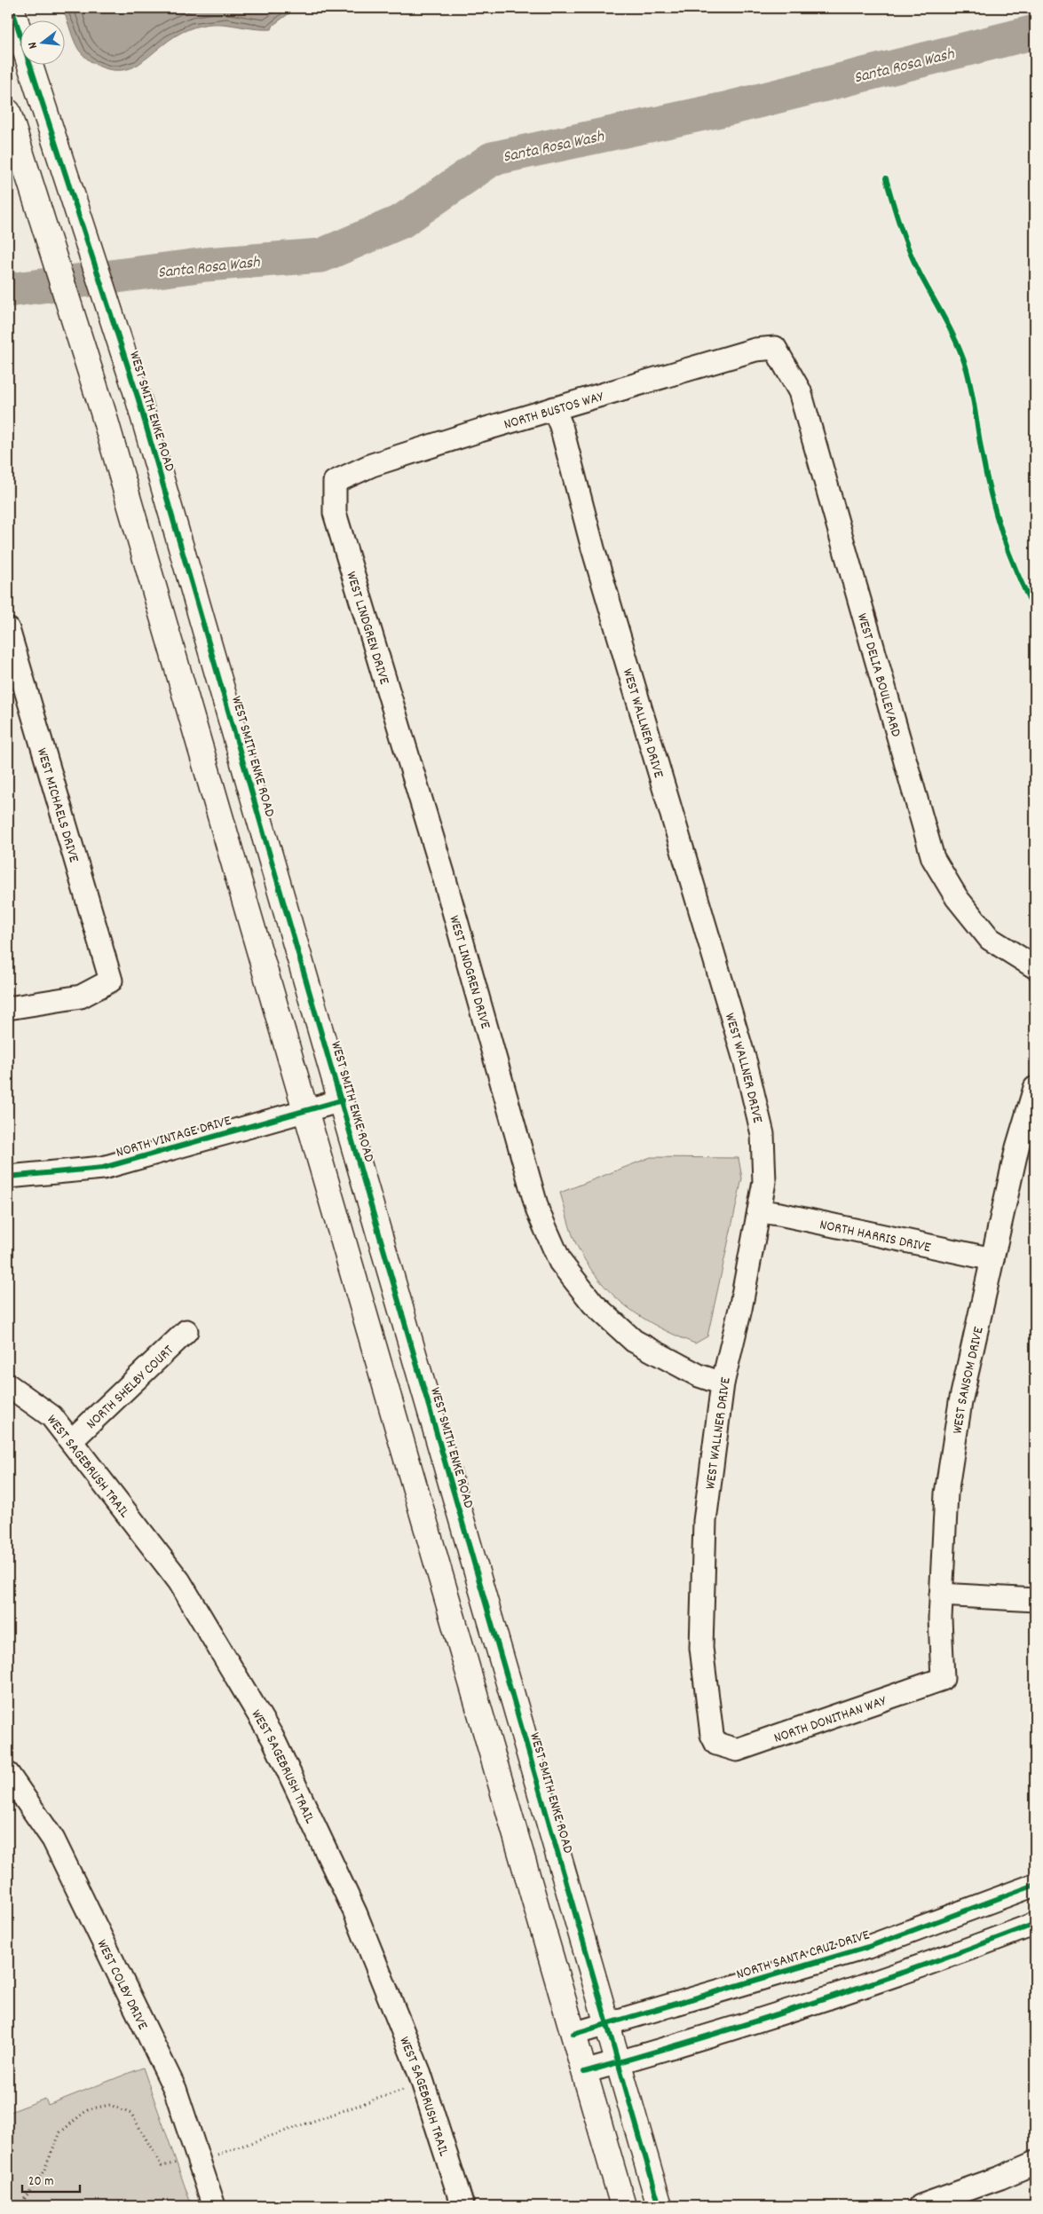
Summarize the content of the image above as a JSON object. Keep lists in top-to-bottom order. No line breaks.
{"streets":{"street":["NORTH BUSTOS WAY","WEST SMITH ENKE ROAD","WEST LINDGREN DRIVE","WEST DELIA BOULEVARD","WEST WALLNER DRIVE","WEST MICHAELS DRIVE","NORTH VINTAGE DRIVE","NORTH HARRIS DRIVE","WEST SANSOM DRIVE","NORTH SHELBY COURT","WEST SAGEBRUSH TRAIL","NORTH DONITHAN WAY","NORTH SANTA CRUZ DRIVE","WEST COLBY DRIVE"]},"crossings":[["NORTH BUSTOS WAY","WEST LINDGREN DRIVE"],["NORTH BUSTOS WAY","WEST DELIA BOULEVARD"],["NORTH BUSTOS WAY","WEST WALLNER DRIVE"],["WEST SMITH ENKE ROAD","NORTH VINTAGE DRIVE"],["WEST SMITH ENKE ROAD","NORTH SANTA CRUZ DRIVE"],["WEST LINDGREN DRIVE","WEST WALLNER DRIVE"],["WEST WALLNER DRIVE","NORTH HARRIS DRIVE"],["WEST WALLNER DRIVE","NORTH DONITHAN WAY"],["NORTH HARRIS DRIVE","WEST SANSOM DRIVE"],["WEST SANSOM DRIVE","NORTH DONITHAN WAY"],["NORTH SHELBY COURT","WEST SAGEBRUSH TRAIL"]],"water":["Santa Rosa Wash"],"scale_bar":"20 m","north":"left"}
